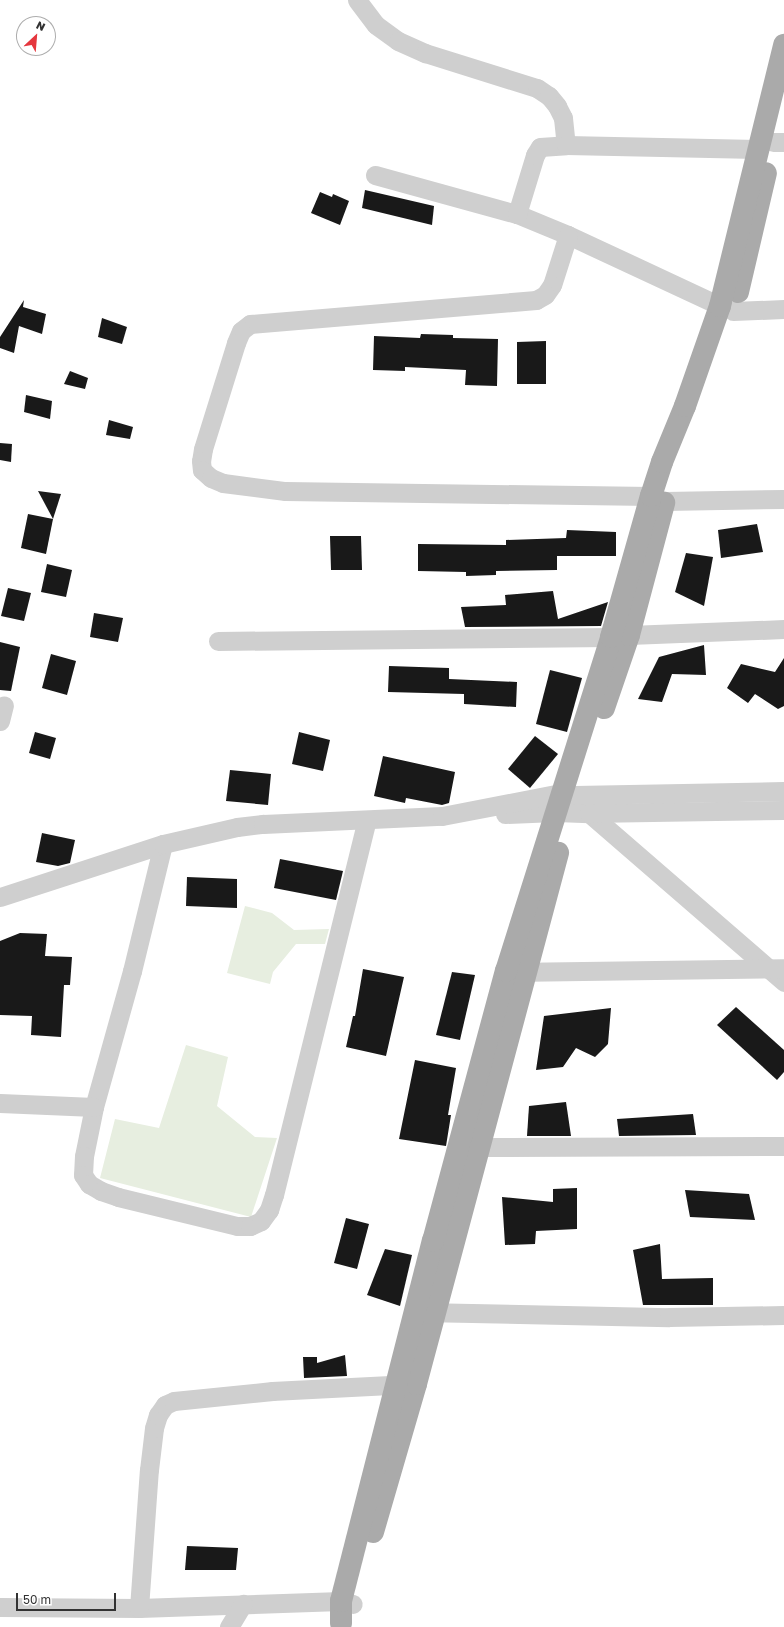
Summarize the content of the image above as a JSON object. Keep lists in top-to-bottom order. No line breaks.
{"scale_bar":"50 m","north":"top right"}
